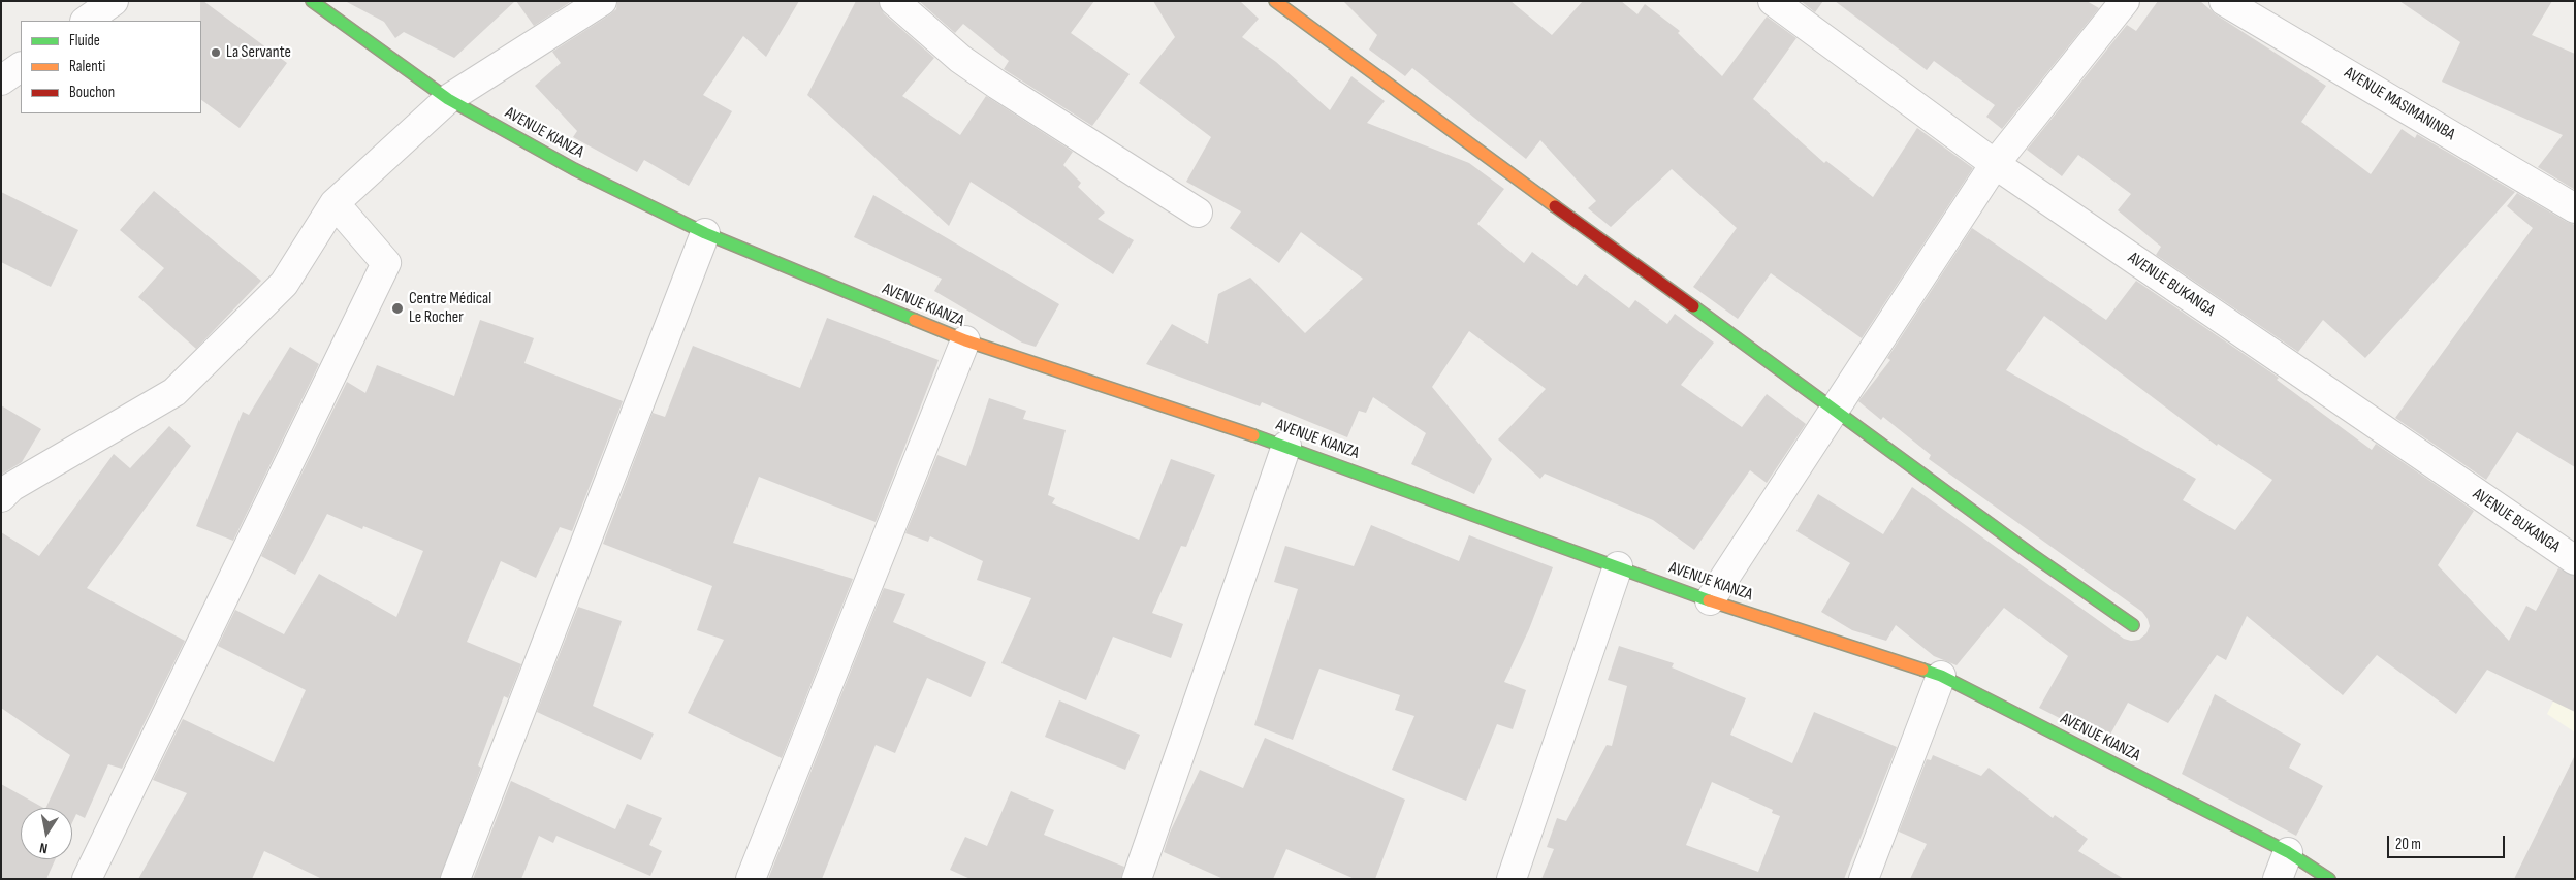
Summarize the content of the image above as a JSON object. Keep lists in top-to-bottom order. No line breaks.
{"streets":{"street":["AVENUE MASIMANINBA","AVENUE KIANZA","AVENUE BUKANGA"]},"places":["La Servante","Centre Médical Le Rocher"],"legend":["Fluide","Ralenti","Bouchon"],"scale_bar":"20 m","north":"bottom"}
